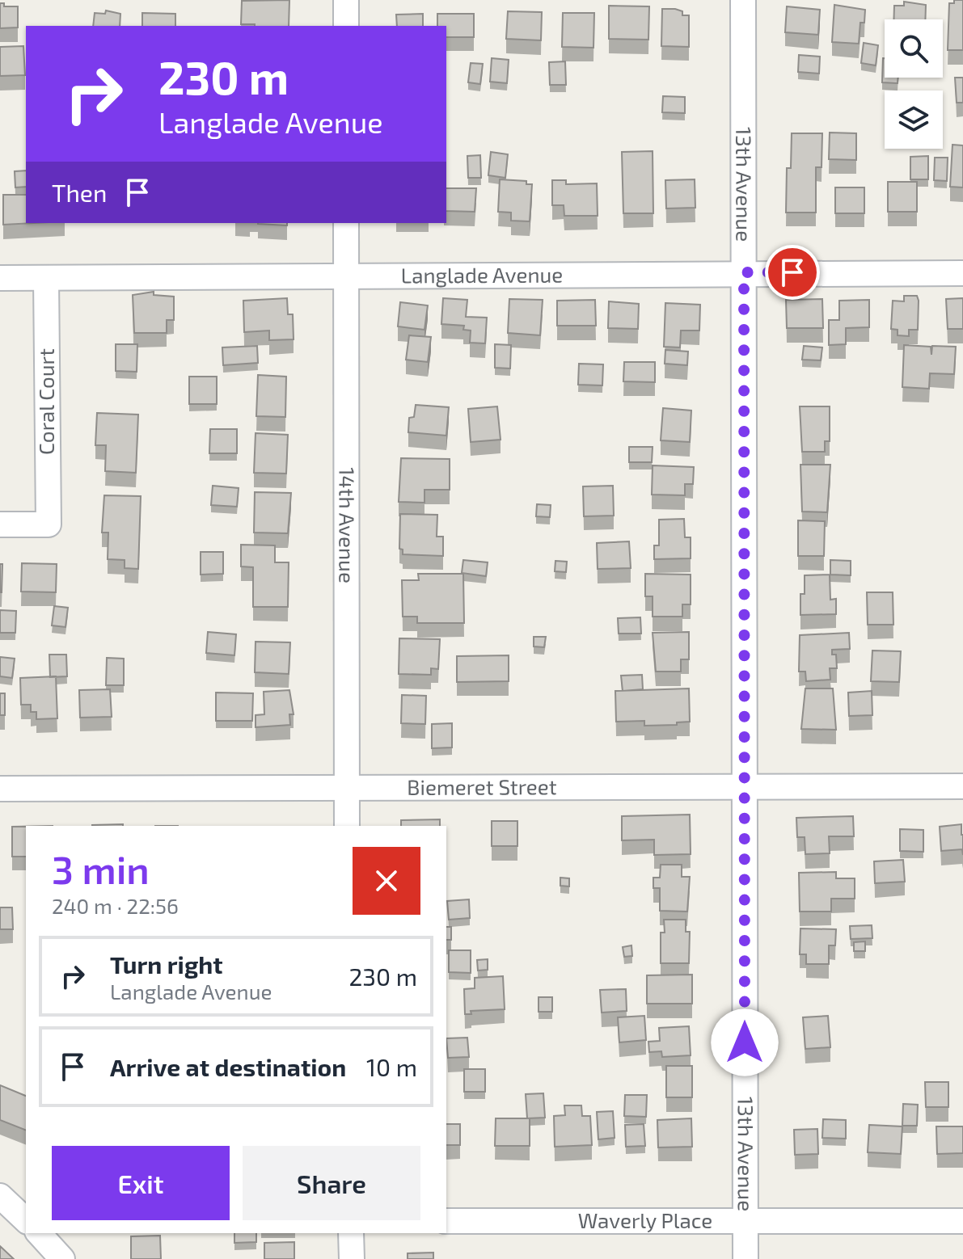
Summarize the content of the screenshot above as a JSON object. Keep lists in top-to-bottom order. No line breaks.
{"streets":{"street":["13th Avenue","Langlade Avenue","Coral Court","14th Avenue","Biemeret Street","Waverly Place"]},"crossings":[["13th Avenue","Langlade Avenue"],["13th Avenue","Biemeret Street"],["13th Avenue","Waverly Place"],["Langlade Avenue","Coral Court"],["Langlade Avenue","14th Avenue"],["14th Avenue","Biemeret Street"]],"page":{"turn":["230 m","Langlade Avenue"],"then":"Then","heading":["3 min","240 m · 22:56"],"list":[{"name":"Turn right","note":"Langlade Avenue","value":"230 m"},{"name":"Arrive at destination","value":"10 m"}],"buttons":["Exit","Share"]}}
